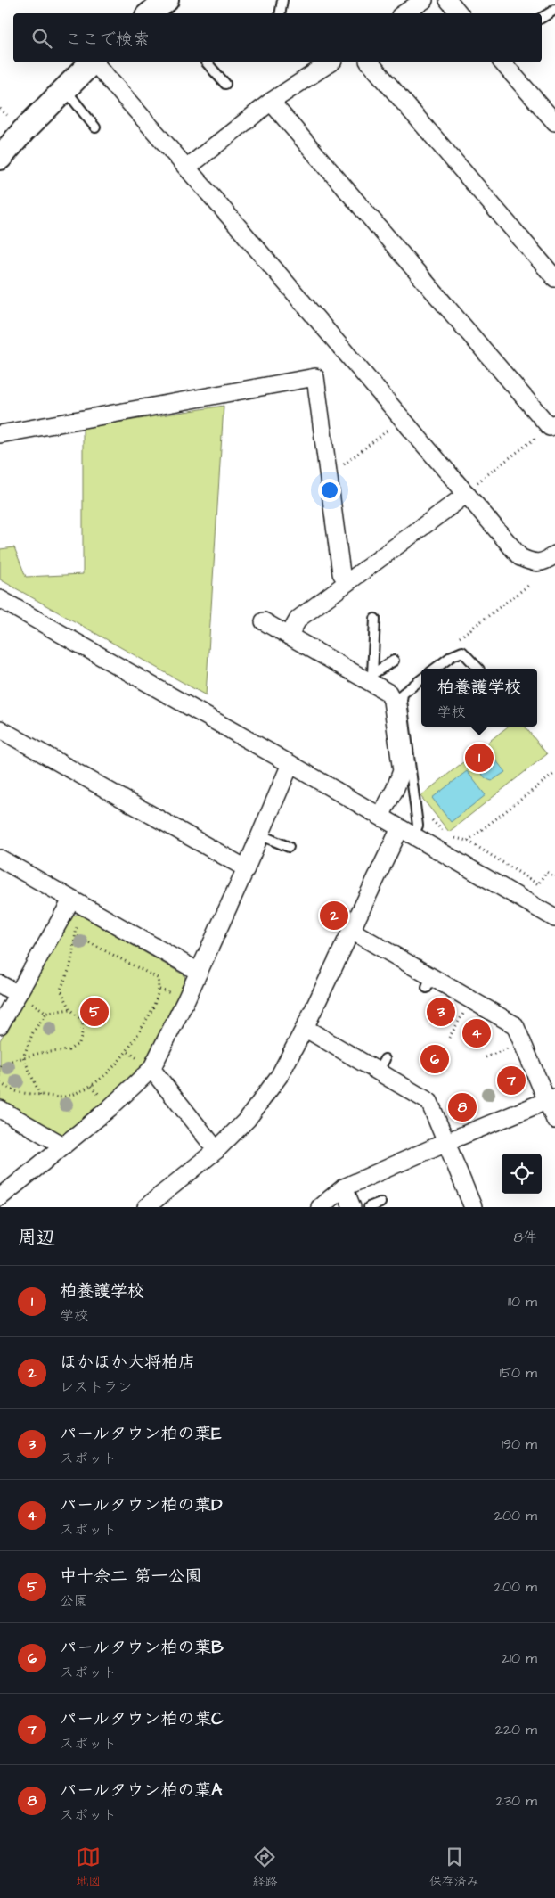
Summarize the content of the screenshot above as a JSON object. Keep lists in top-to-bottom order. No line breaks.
{"page":{"search":"ここで検索","popup":["柏養護学校","学校"],"pins":["1","2","3","5","4","6","7","8"],"heading":["周辺","8件"],"list":[{"mark":"1","name":"柏養護学校","note":"学校","value":"110 m"},{"mark":"2","name":"ほかほか大将柏店","note":"レストラン","value":"150 m"},{"mark":"3","name":"パールタウン柏の葉E","note":"スポット","value":"190 m"},{"mark":"4","name":"パールタウン柏の葉D","note":"スポット","value":"200 m"},{"mark":"5","name":"中十余二 第一公園","note":"公園","value":"200 m"},{"mark":"6","name":"パールタウン柏の葉B","note":"スポット","value":"210 m"},{"mark":"7","name":"パールタウン柏の葉C","note":"スポット","value":"220 m"},{"mark":"8","name":"パールタウン柏の葉A","note":"スポット","value":"230 m"}],"nav":["地図","経路","保存済み"]}}
